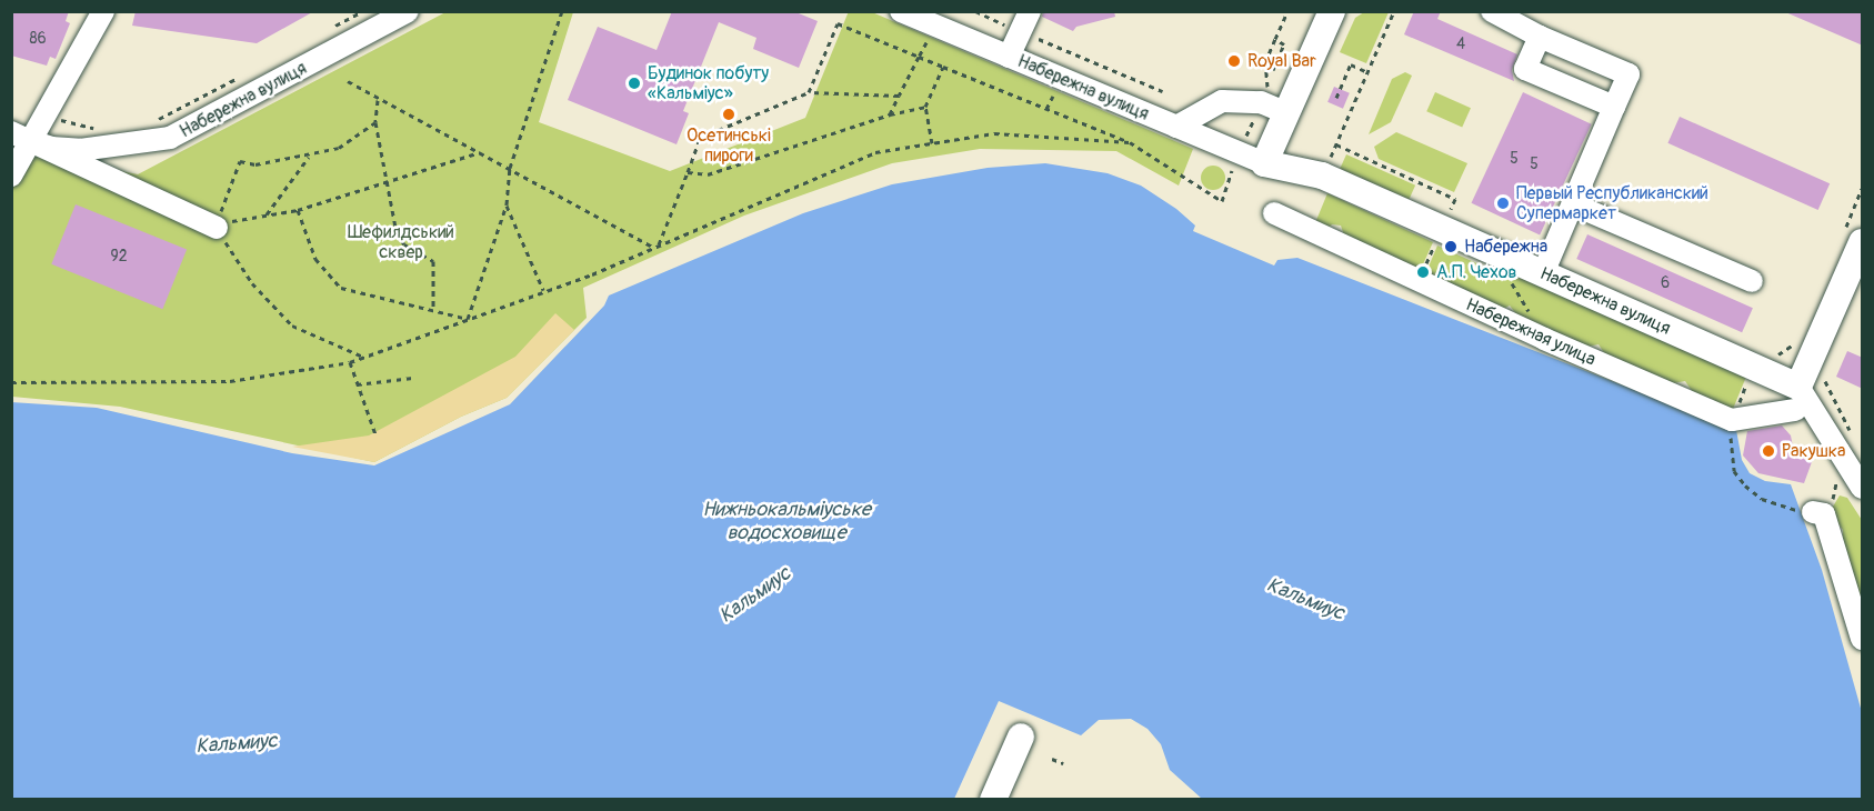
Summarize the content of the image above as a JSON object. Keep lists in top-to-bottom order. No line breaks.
{"streets":{"main road":["Набережна вулиця"],"street":["Набережная улица"]},"water":["Нижньокальміуське водосховище","Кальмиус"],"parks":["Шефилдський сквер"],"places":["Royal Bar","Будинок побуту «Кальміус»","Осетинські пироги","Первый Республиканский Супермаркет","Набережна","А.П. Чехов","Ракушка"],"house_numbers":["86","4","5","5","92","6"]}
